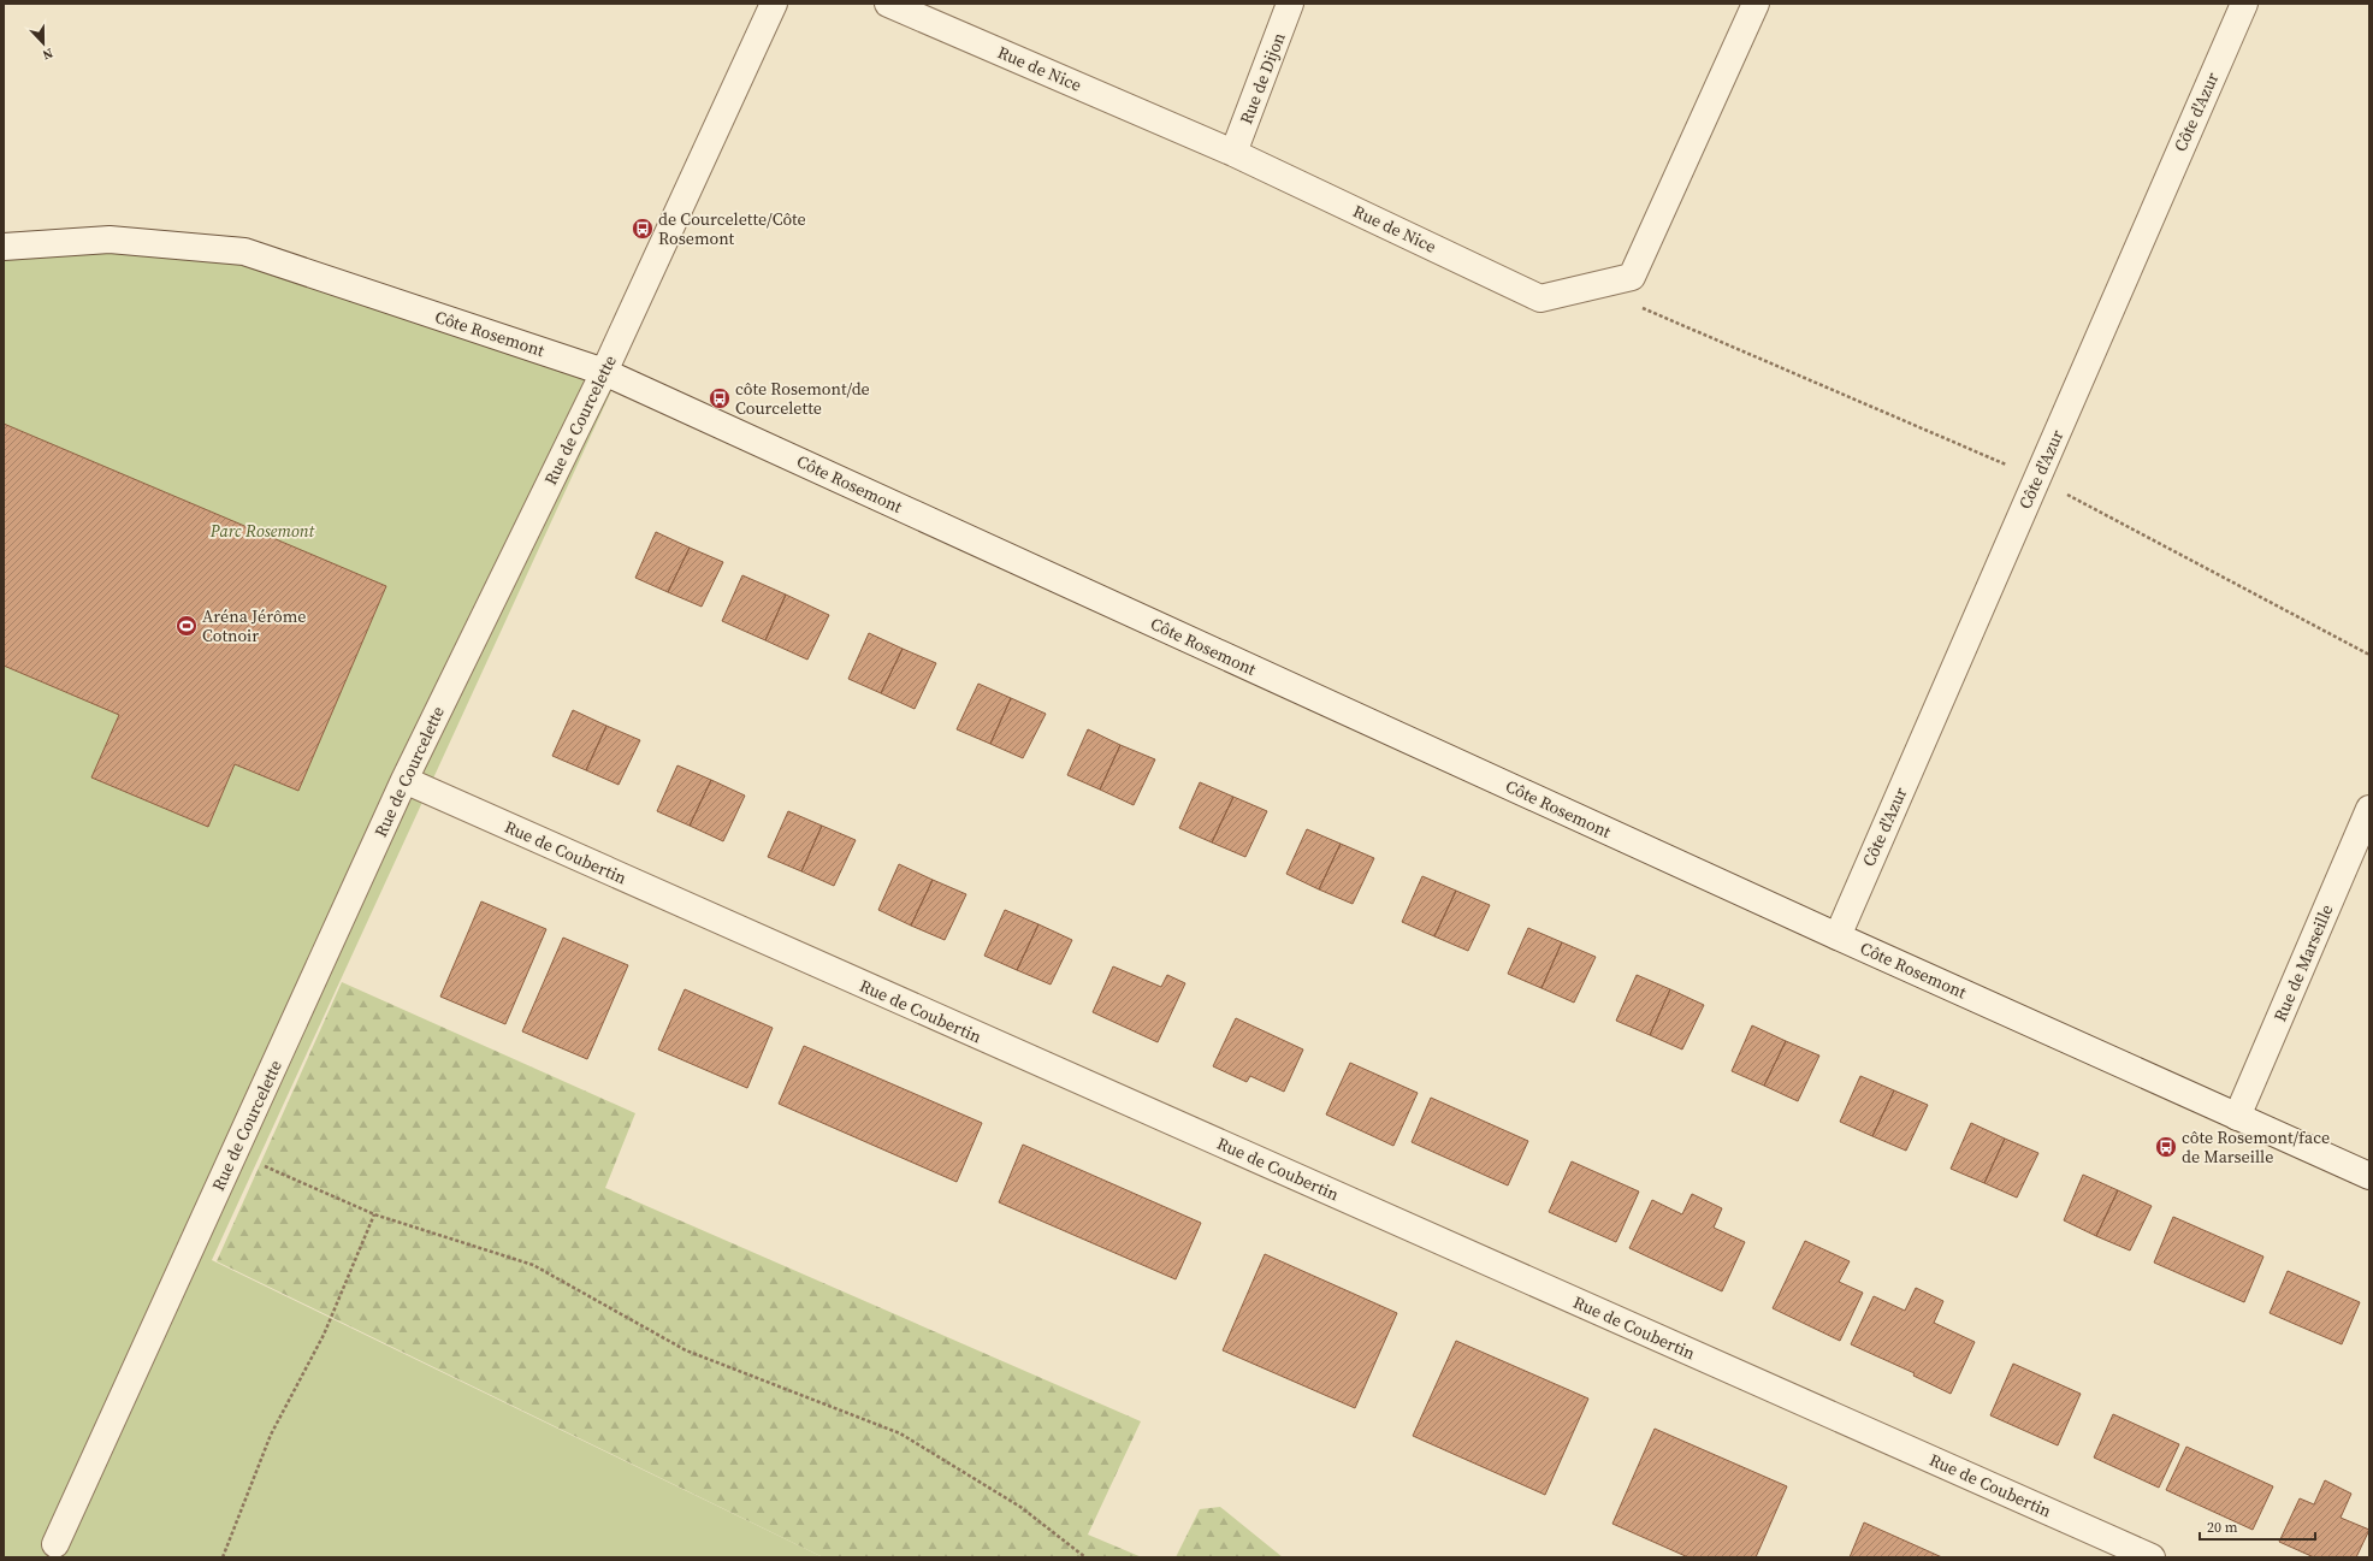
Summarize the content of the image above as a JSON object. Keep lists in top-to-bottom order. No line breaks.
{"streets":{"street":["Rue de Nice","Rue de Dijon","Côte d'Azur","Côte Rosemont","Rue de Courcelette","Rue de Coubertin","Rue de Marseille"]},"crossings":[["Rue de Nice","Rue de Dijon"],["Côte d'Azur","Côte Rosemont"],["Côte Rosemont","Rue de Courcelette"],["Côte Rosemont","Rue de Marseille"],["Rue de Courcelette","Rue de Coubertin"]],"parks":["Parc Rosemont"],"places":{"bus stop":["de Courcelette/Côte Rosemont","côte Rosemont/de Courcelette","côte Rosemont/face de Marseille"],"sports":["Aréna Jérôme Cotnoir"]},"scale_bar":"20 m","north":"bottom"}
